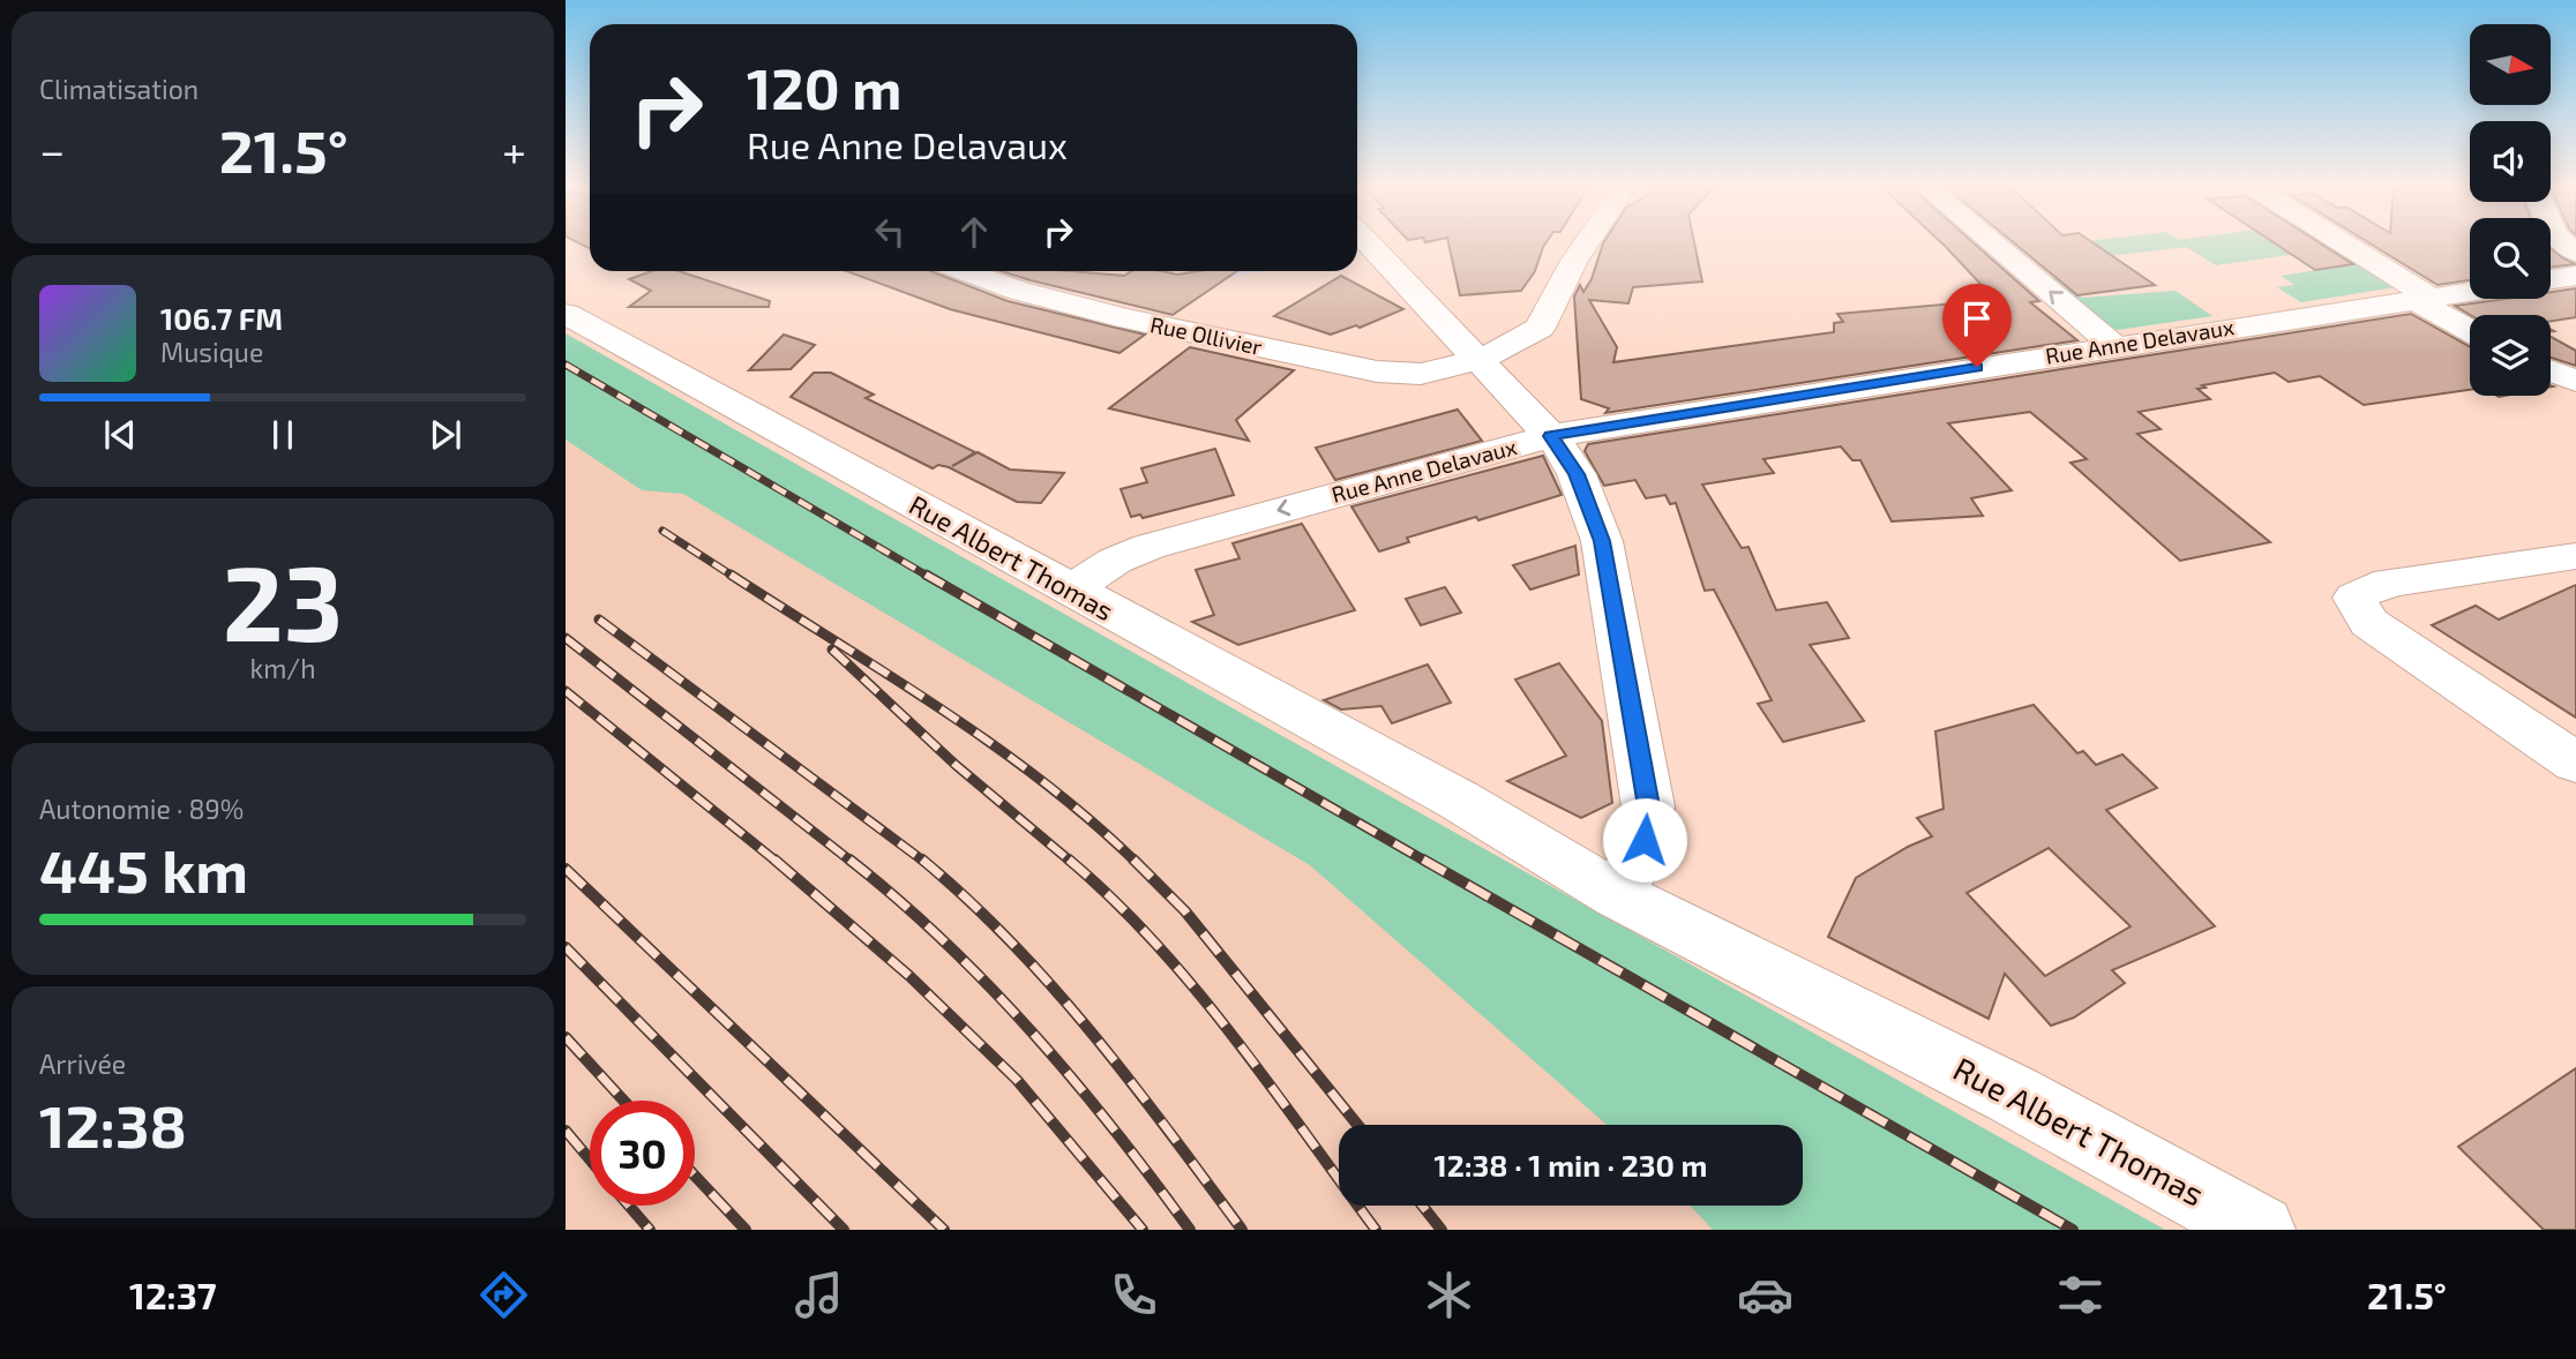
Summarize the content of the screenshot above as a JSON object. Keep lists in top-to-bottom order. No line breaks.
{"streets":{"street":["Rue Ollivier","Rue Anne Delavaux","Rue Albert Thomas"]},"crossings":[["Rue Anne Delavaux","Rue Albert Thomas"]],"one_way":["Rue Anne Delavaux"],"north":"right","page":{"tile":["Climatisation",["23","km/h"],["Autonomie · 89%","445 km"],["Arrivée","12:38"]],"turn":["120 m","Rue Anne Delavaux"],"heat":["−","21.5°","+"],"song":["106.7 FM","Musique"],"limit":"30","trip":"12:38 · 1 min · 230 m","tabs":["12:37","21.5°"]}}
